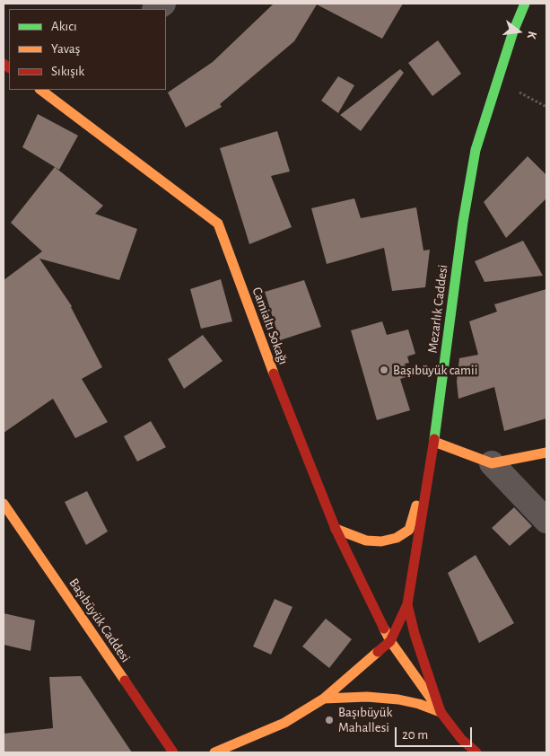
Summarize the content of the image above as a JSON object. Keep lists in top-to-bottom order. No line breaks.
{"streets":{"main road":["Mezarlık Caddesi","Camialtı Sokağı","Başıbüyük Caddesi"]},"crossings":[["Mezarlık Caddesi","Camialtı Sokağı"]],"places":["Başıbüyük camii","Başıbüyük Mahallesi"],"legend":["Akıcı","Yavaş","Sıkışık"],"scale_bar":"20 m","north":"right"}
